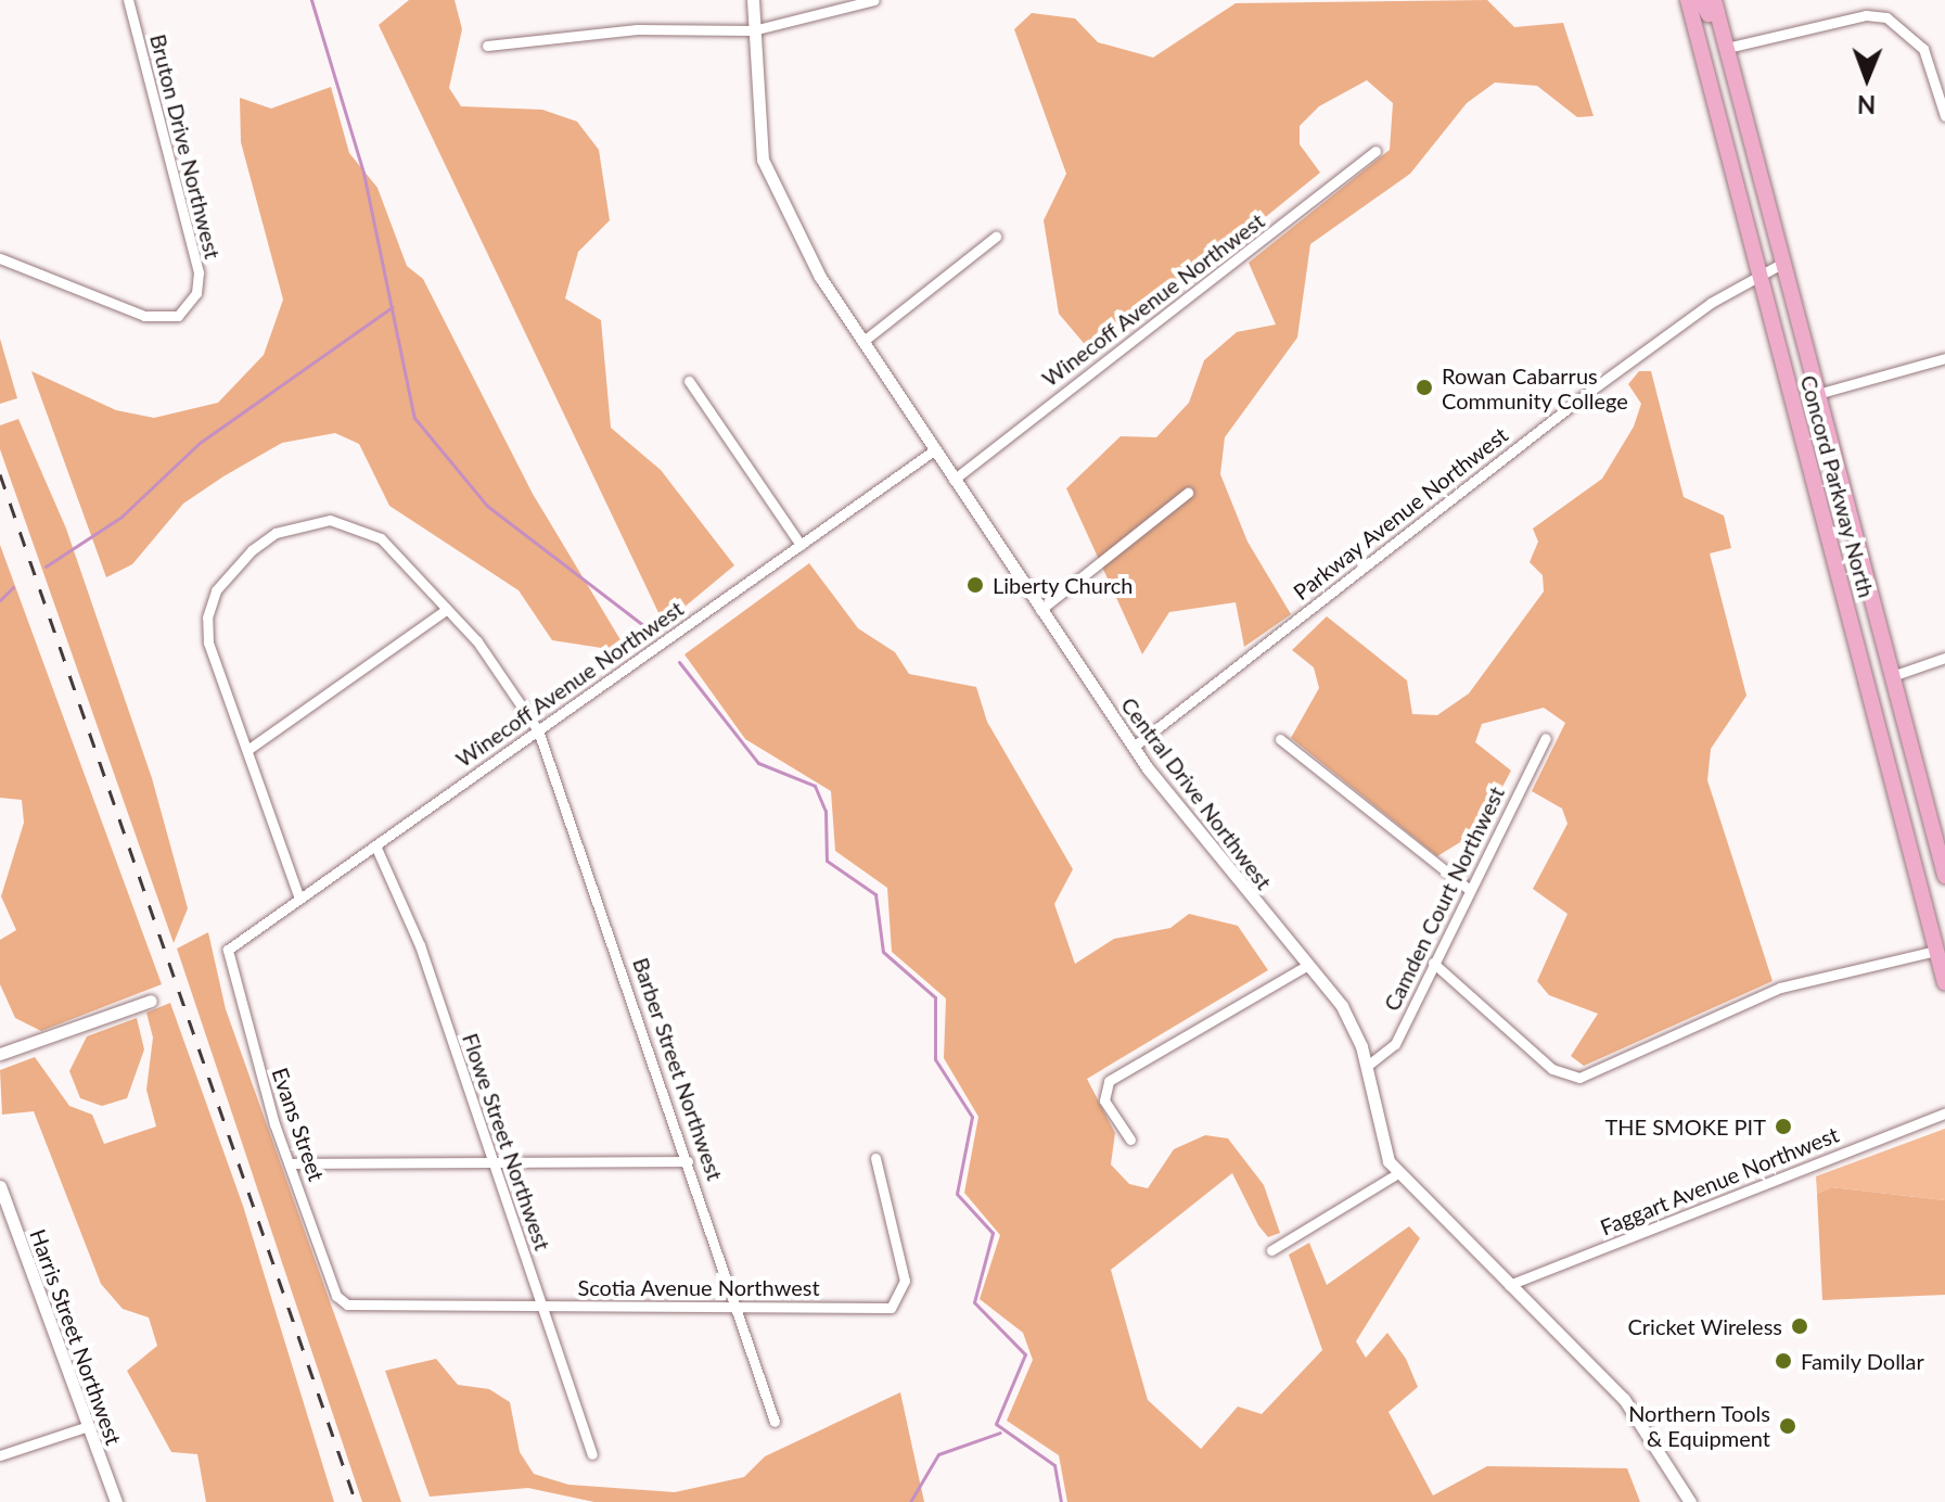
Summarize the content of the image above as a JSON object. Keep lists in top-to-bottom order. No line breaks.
{"streets":{"highway":["Concord Parkway North"],"street":["Bruton Drive Northwest","Winecoff Avenue Northwest","Parkway Avenue Northwest","Central Drive Northwest","Camden Court Northwest","Barber Street Northwest","Evans Street","Flowe Street Northwest","Faggart Avenue Northwest","Scotia Avenue Northwest","Harris Street Northwest"]},"crossings":[["Winecoff Avenue Northwest","Central Drive Northwest"],["Winecoff Avenue Northwest","Barber Street Northwest"],["Winecoff Avenue Northwest","Evans Street"],["Winecoff Avenue Northwest","Flowe Street Northwest"],["Concord Parkway North","Parkway Avenue Northwest"],["Parkway Avenue Northwest","Central Drive Northwest"],["Central Drive Northwest","Camden Court Northwest"],["Central Drive Northwest","Faggart Avenue Northwest"],["Barber Street Northwest","Scotia Avenue Northwest"],["Evans Street","Scotia Avenue Northwest"],["Flowe Street Northwest","Scotia Avenue Northwest"]],"places":["Rowan Cabarrus Community College","Liberty Church","THE SMOKE PIT","Cricket Wireless","Family Dollar","Northern Tools & Equipment"],"north":"bottom"}
